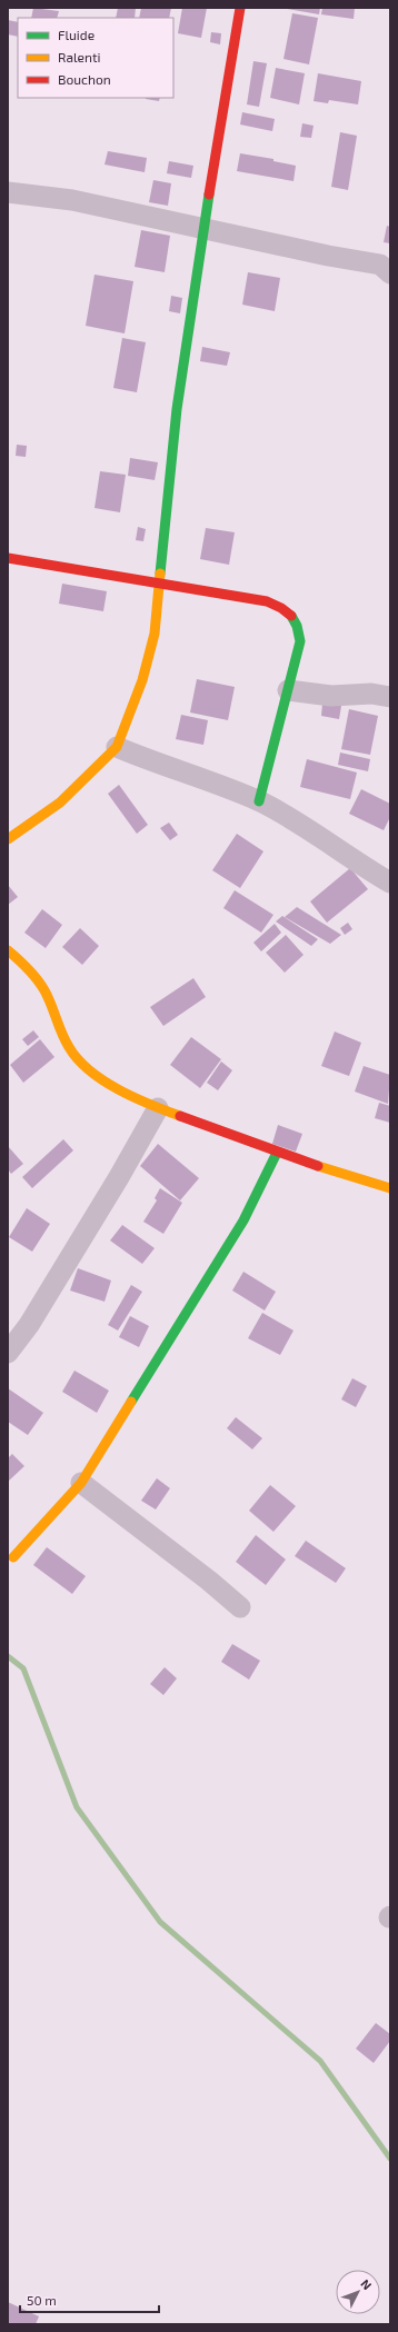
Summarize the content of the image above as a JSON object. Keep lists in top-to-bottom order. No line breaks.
{"legend":["Fluide","Ralenti","Bouchon"],"scale_bar":"50 m","north":"top right"}
